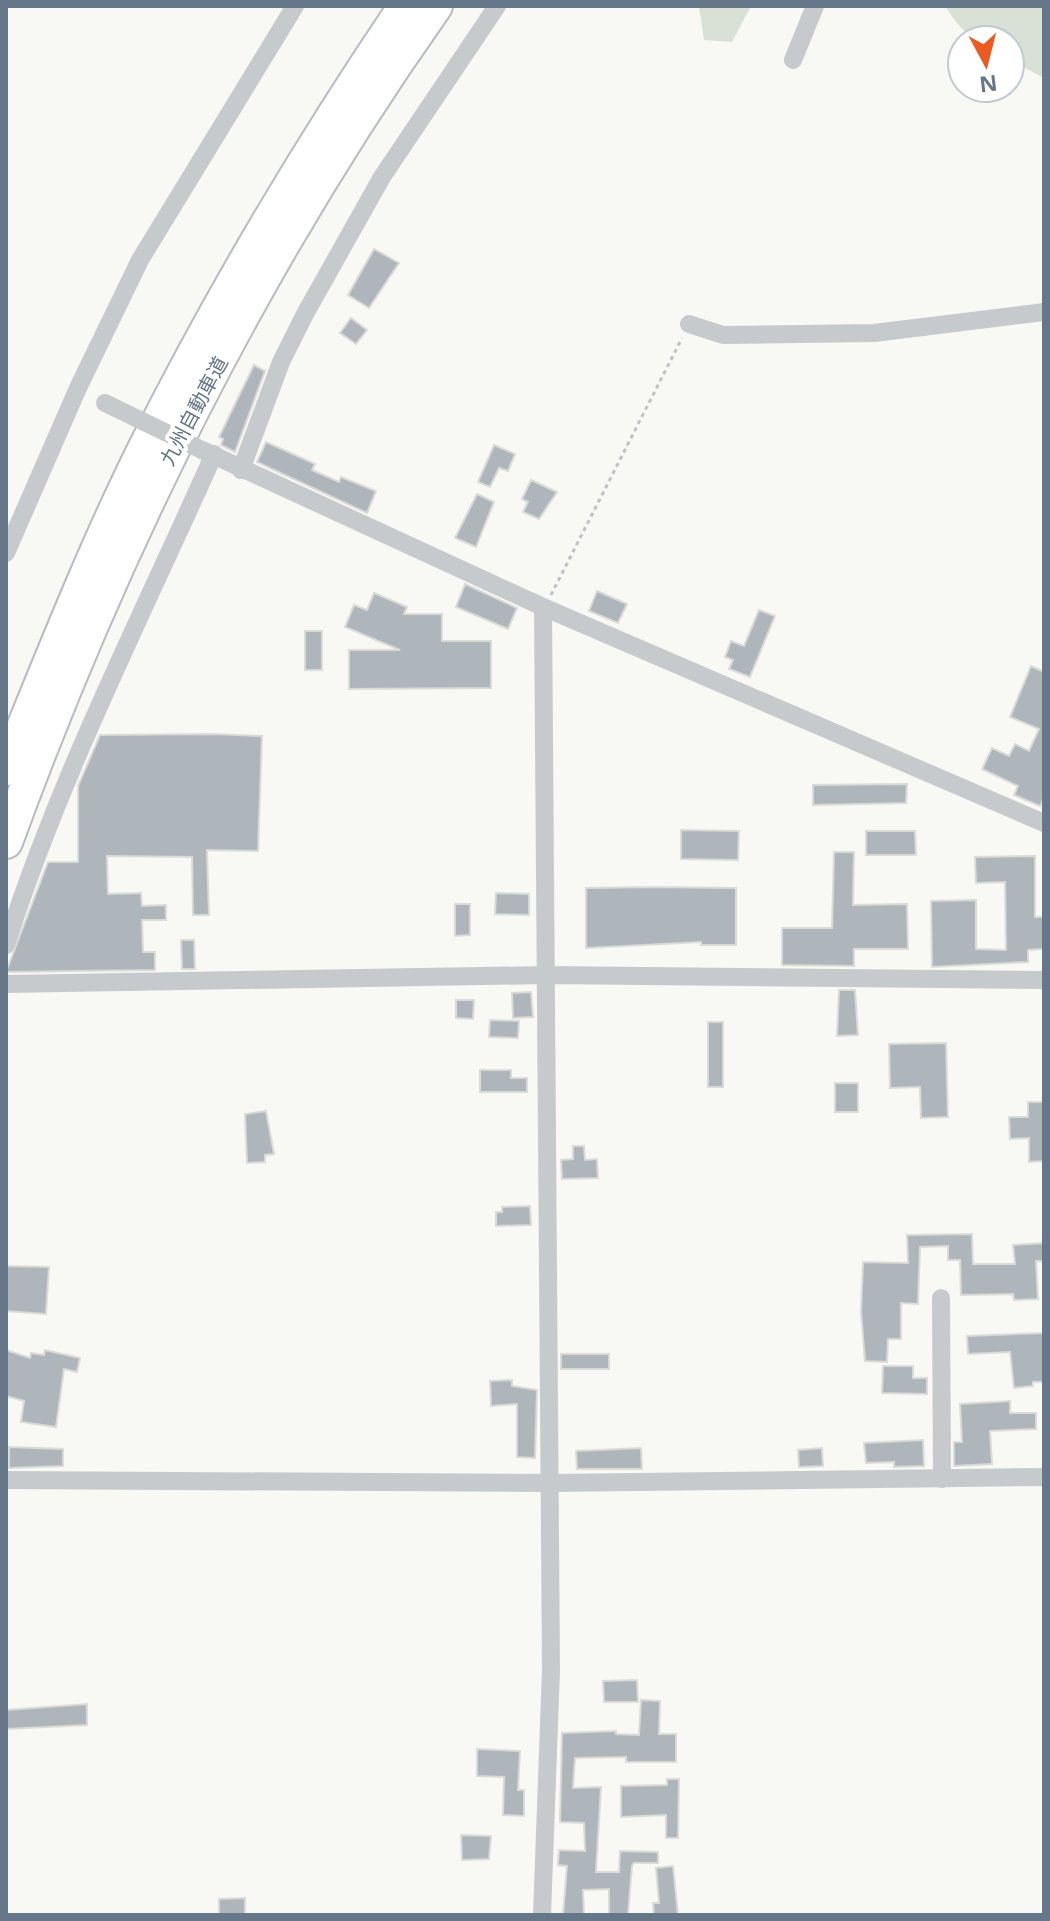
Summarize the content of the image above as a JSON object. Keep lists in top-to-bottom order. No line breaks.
{"streets":{"highway":["九州自動車道"]},"north":"bottom"}
